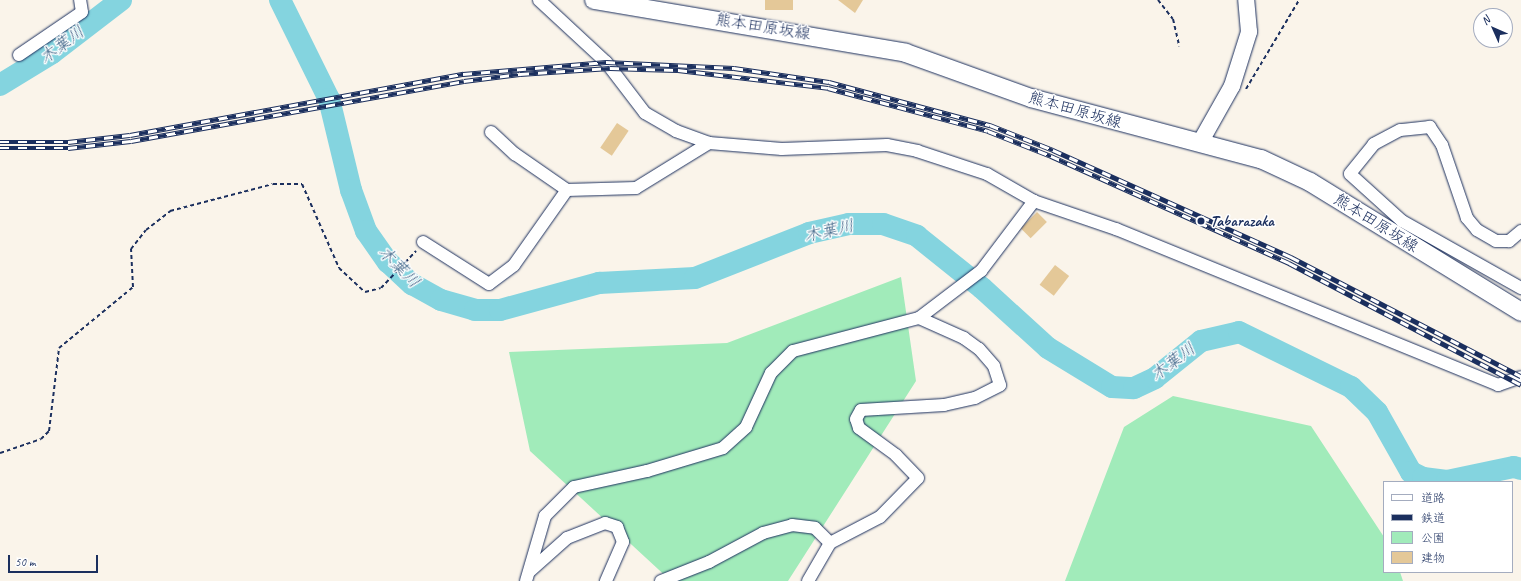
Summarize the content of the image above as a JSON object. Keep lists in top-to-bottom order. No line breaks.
{"streets":{"main road":["熊本田原坂線"]},"water":["木葉川"],"places":["Tabarazaka"],"legend":["道路","鉄道","公園","建物"],"scale_bar":"50 m","north":"top left"}
